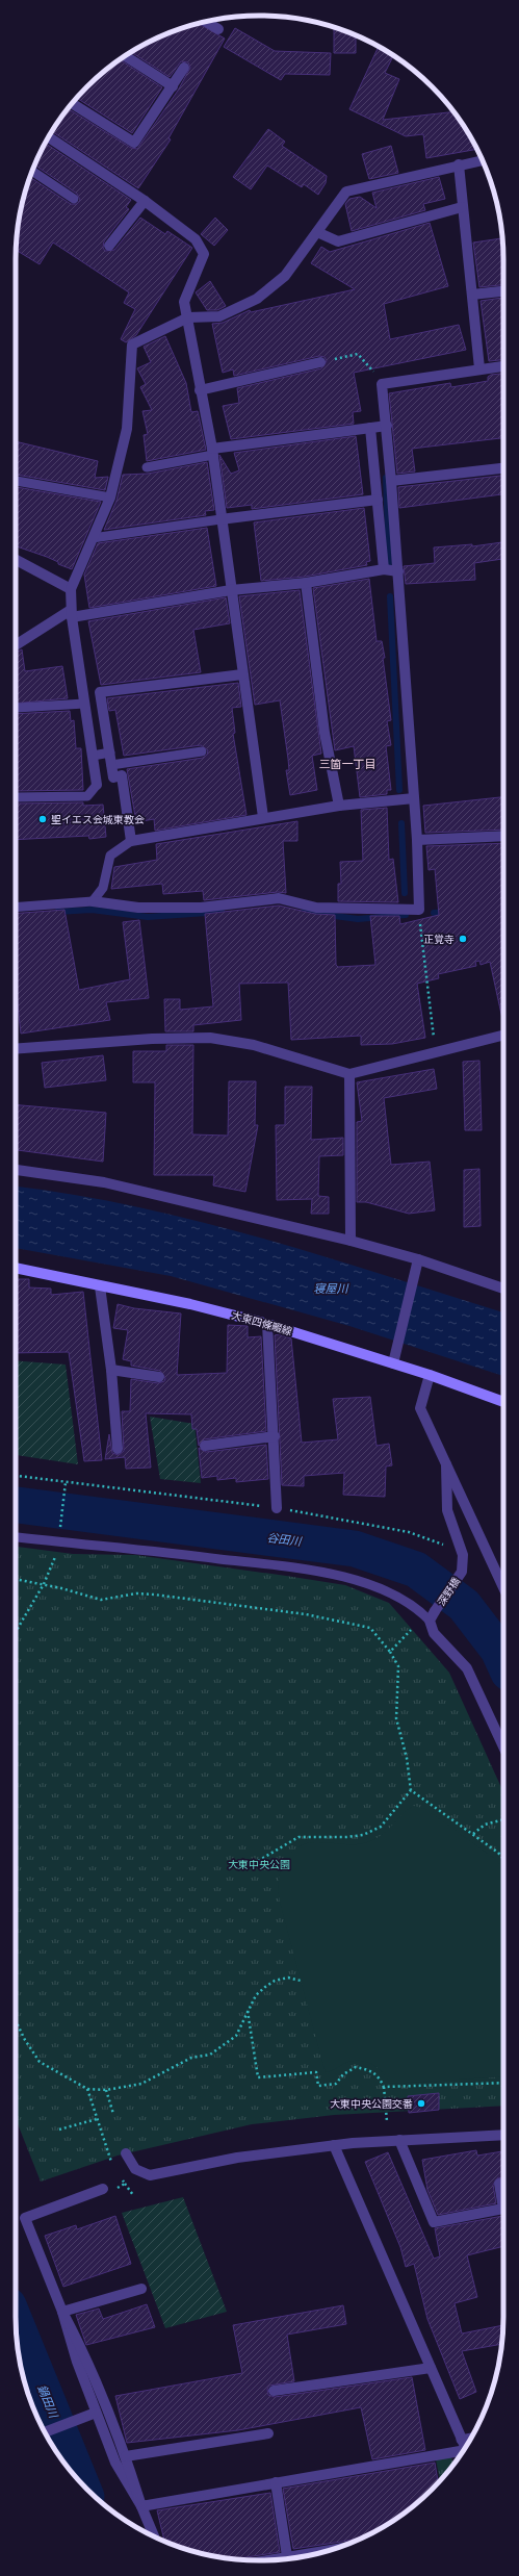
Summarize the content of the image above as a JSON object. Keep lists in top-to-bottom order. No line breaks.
{"streets":{"main road":["大東四條畷線"],"street":["深野橋"]},"districts":["三箇一丁目"],"water":["寝屋川","谷田川","鍋田川"],"parks":["大東中央公園"],"places":["聖イエス会城東教会","正覚寺","大東中央公園交番"]}
